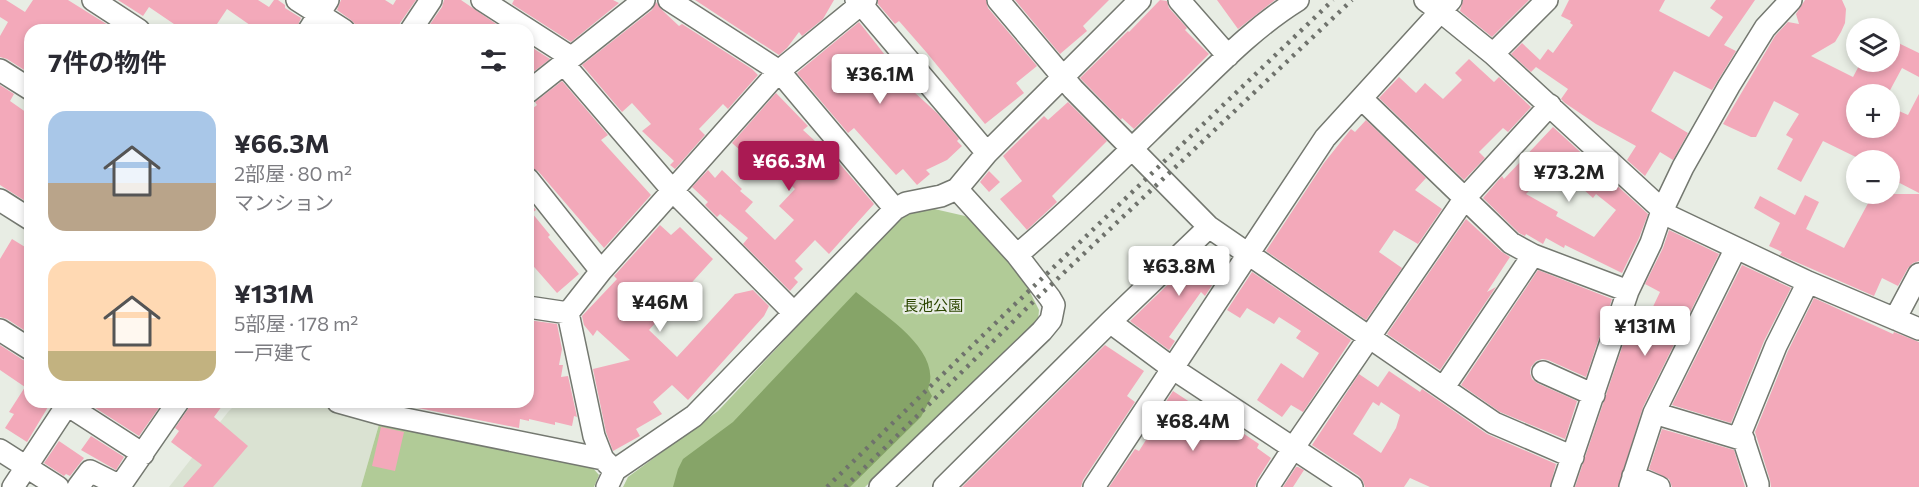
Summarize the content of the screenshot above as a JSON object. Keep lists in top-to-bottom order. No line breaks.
{"parks":["長池公園"],"page":{"map_buttons":["+","−"],"heading":"7件の物件","price":["¥36.1M","¥66.3M","¥73.2M","¥63.8M","¥46M","¥131M","¥68.4M"],"list":[{"name":"¥66.3M","note":"2部屋 · 80 m² · マンション"},{"name":"¥131M","note":"5部屋 · 178 m² · 一戸建て"}]}}
